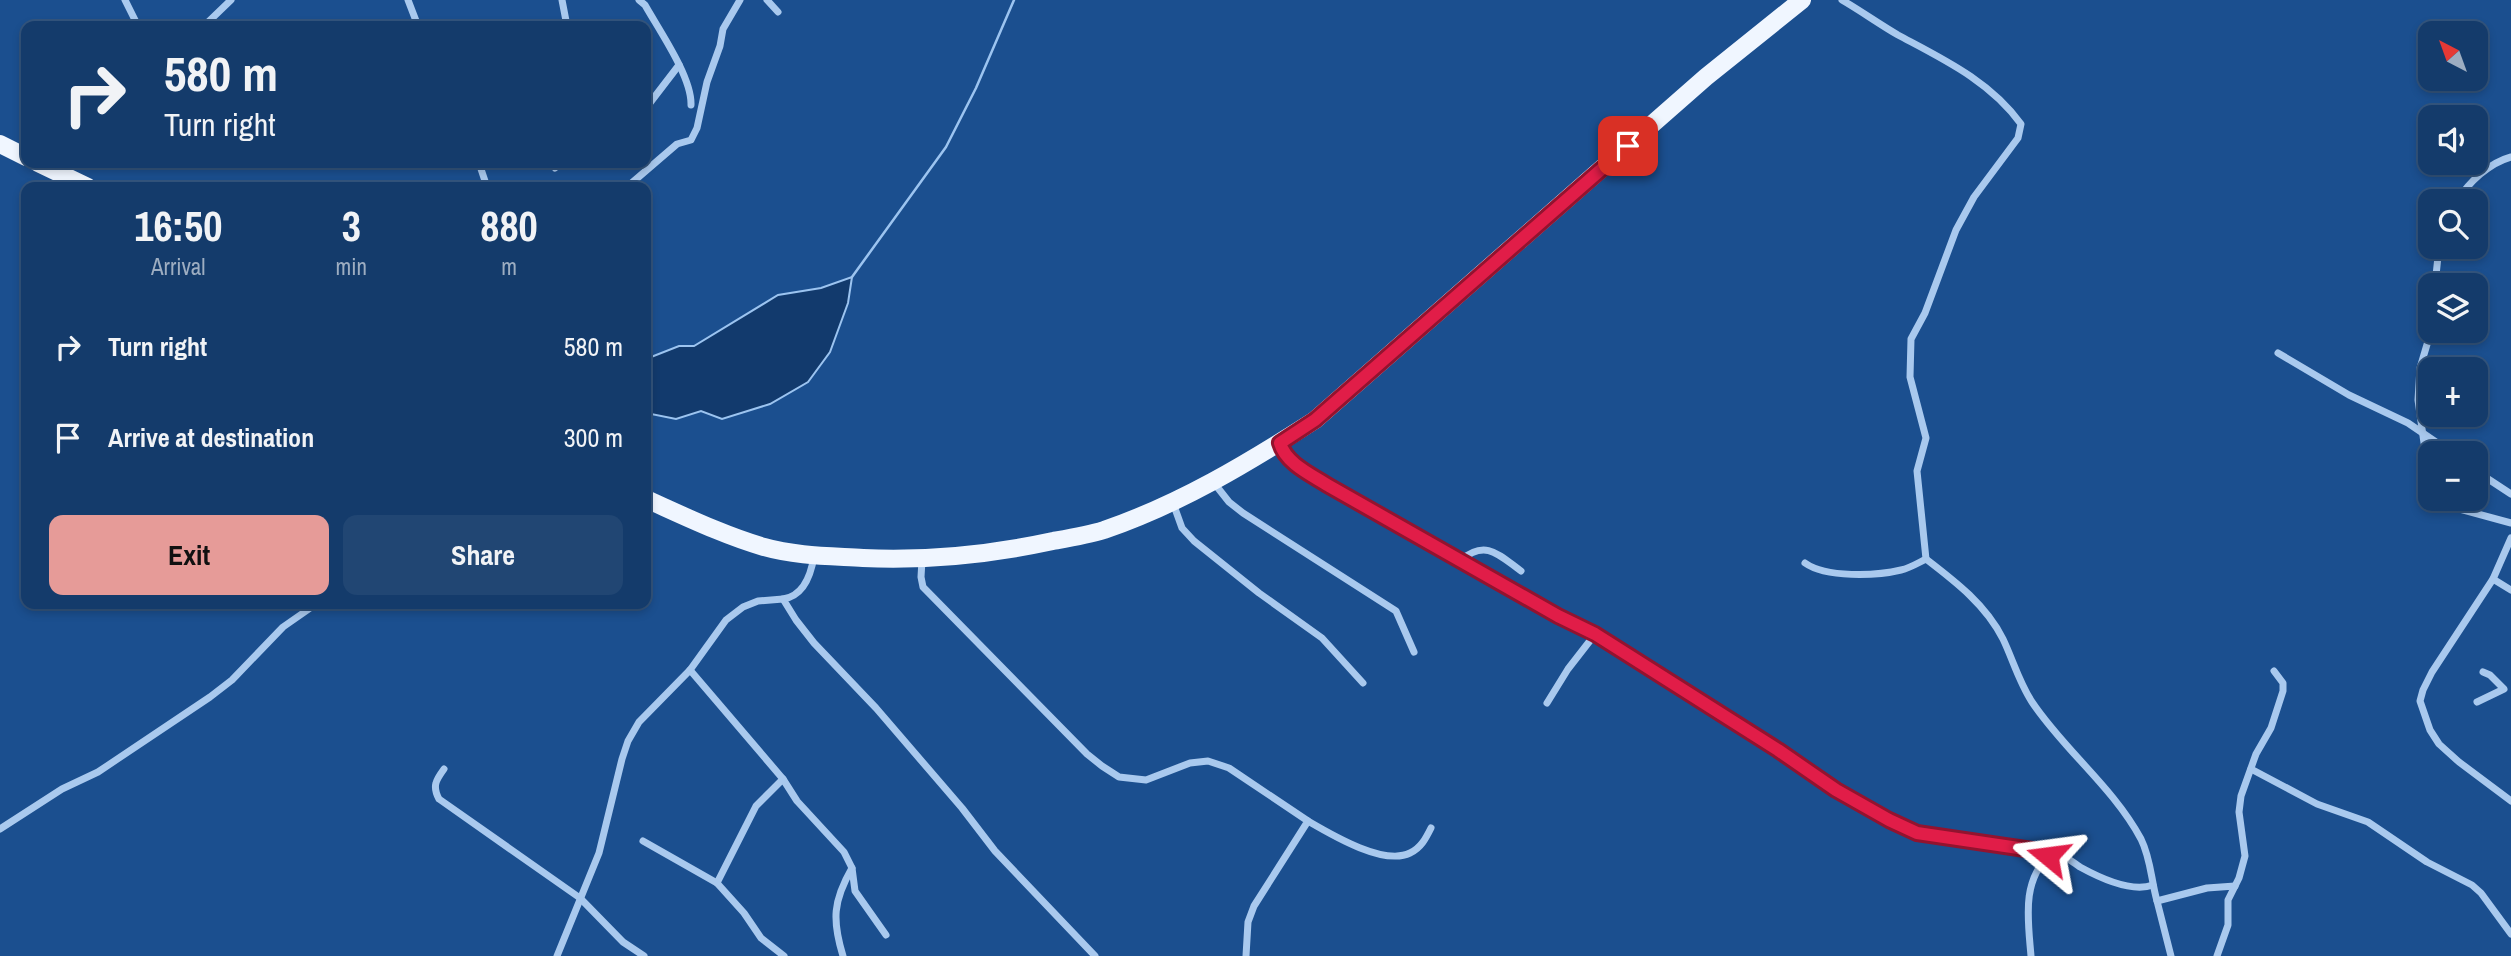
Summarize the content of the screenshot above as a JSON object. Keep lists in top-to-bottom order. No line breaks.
{"north":"top left","page":{"map_buttons":["+","−"],"turn":["580 m","Turn right"],"eta":["16:50","Arrival","3","min","880","m"],"list":[{"name":"Turn right","value":"580 m"},{"name":"Arrive at destination","value":"300 m"}],"buttons":["Exit","Share"]}}
